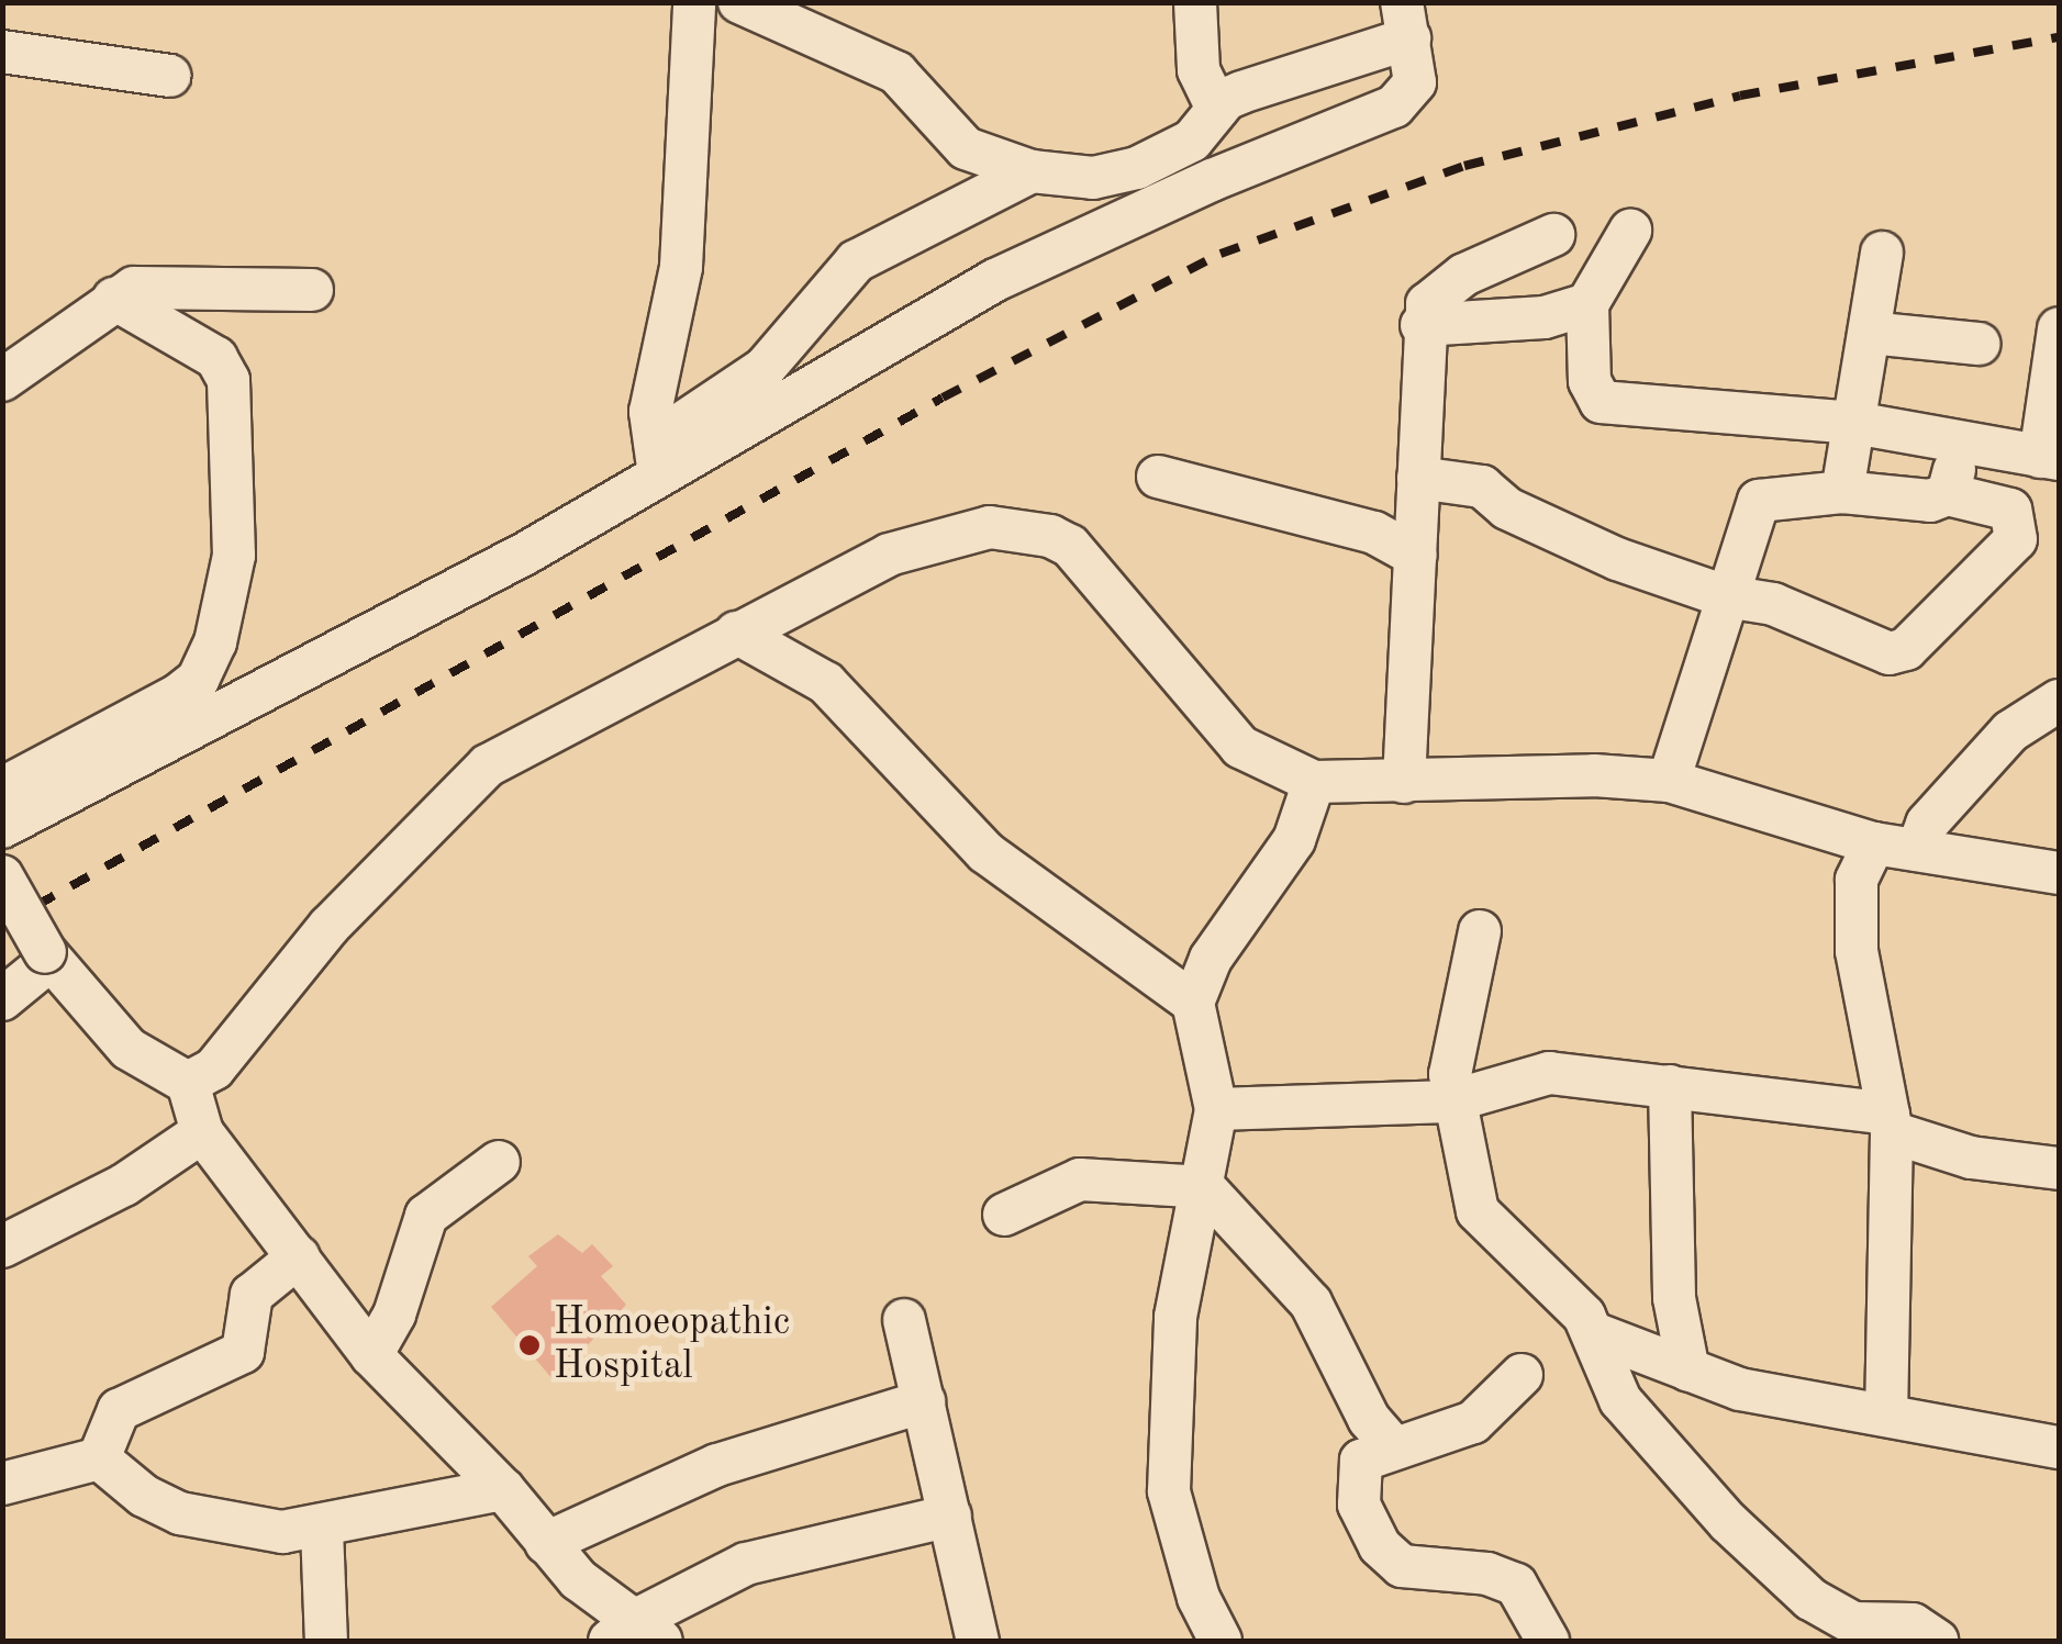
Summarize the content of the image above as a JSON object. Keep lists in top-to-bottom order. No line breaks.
{"places":["Homoeopathic Hospital"]}
